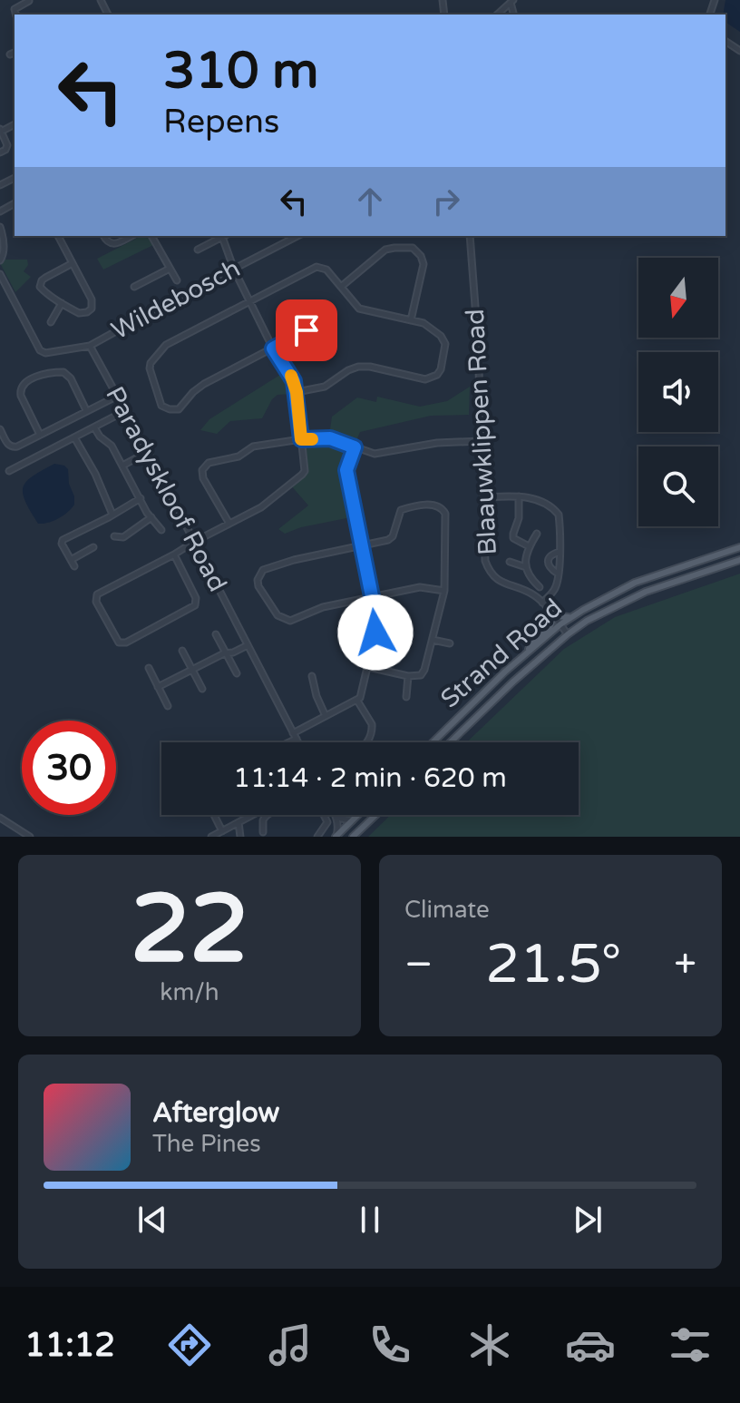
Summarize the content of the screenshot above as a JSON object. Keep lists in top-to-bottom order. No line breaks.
{"streets":{"main road":["Strand Road"],"street":["Wildebosch","Blaauwklippen Road","Paradyskloof Road"]},"crossings":[["Wildebosch","Paradyskloof Road"],["Blaauwklippen Road","Strand Road"]],"north":"bottom","page":{"turn":["310 m","Repens"],"limit":"30","trip":"11:14 · 2 min · 620 m","tile":[["22","km/h"],"Climate"],"heat":["−","21.5°","+"],"song":["Afterglow","The Pines"],"tabs":"11:12"}}
